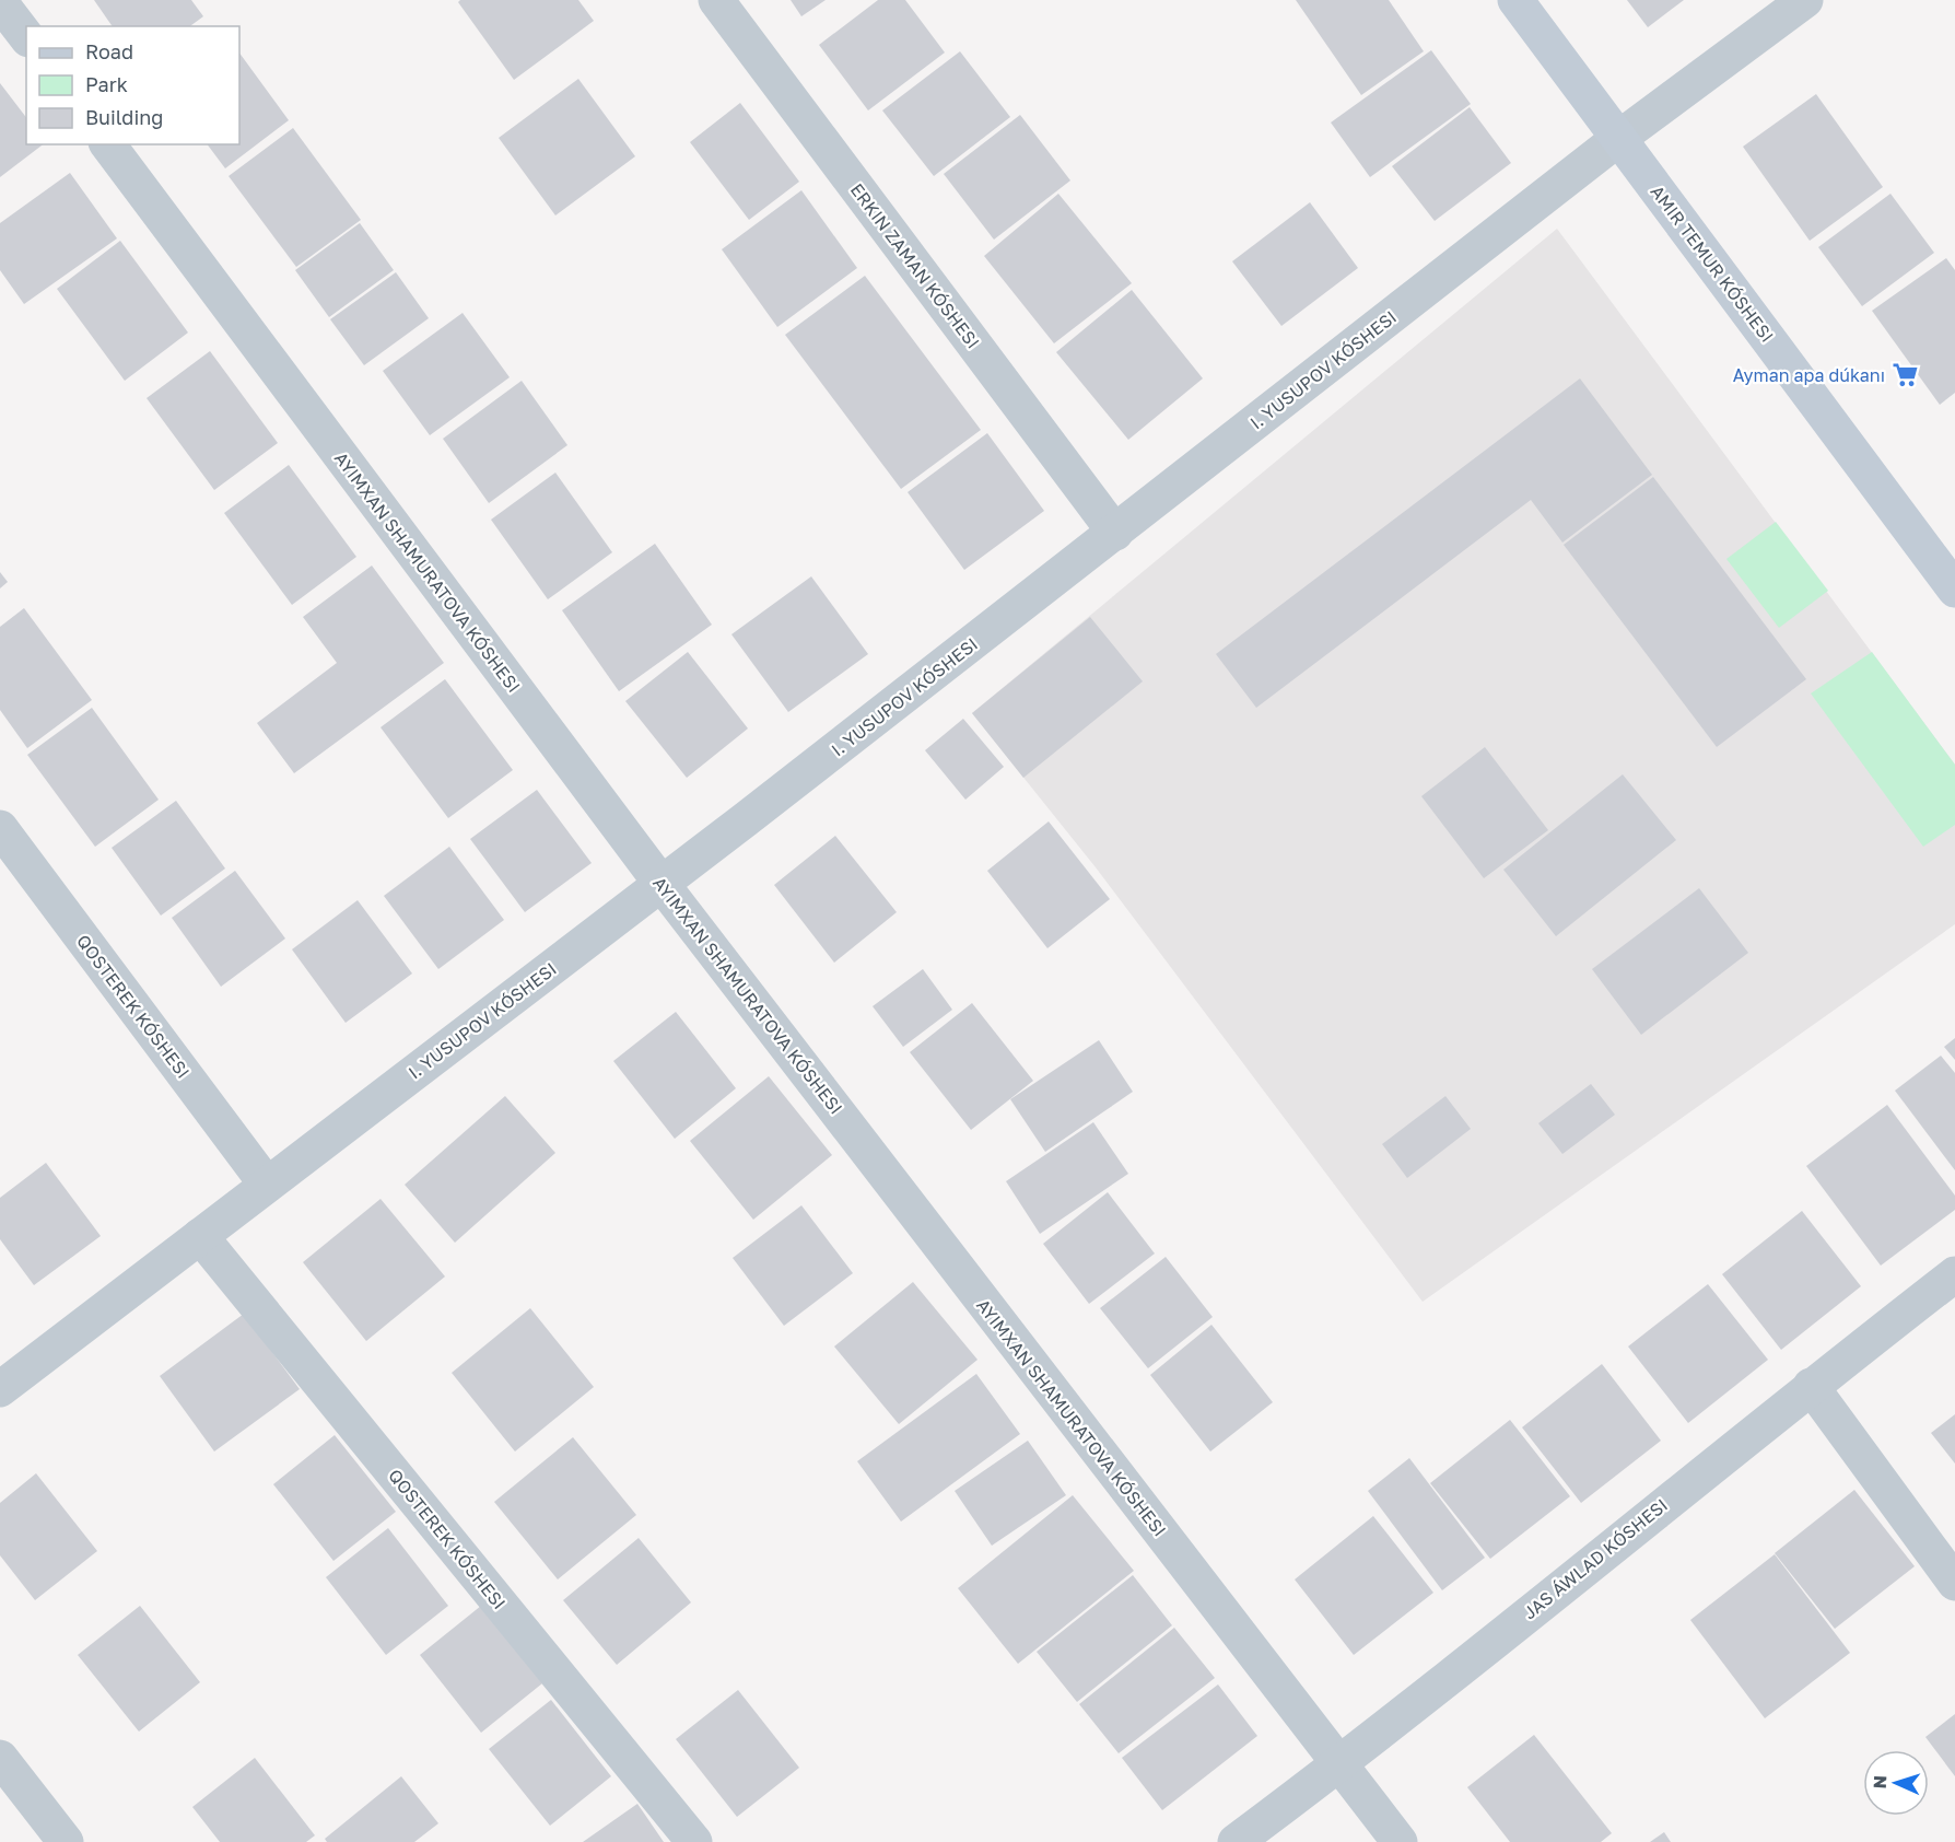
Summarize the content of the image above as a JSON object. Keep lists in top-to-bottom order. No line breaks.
{"streets":{"street":["AMIR TEMUR KÓSHESI","ERKIN ZAMAN KÓSHESI","I. YUSUPOV KÓSHESI","QOSTEREK KÓSHESI","JAS ÁWLAD KÓSHESI"]},"crossings":[["AMIR TEMUR KÓSHESI","I. YUSUPOV KÓSHESI"],["ERKIN ZAMAN KÓSHESI","I. YUSUPOV KÓSHESI"],["I. YUSUPOV KÓSHESI","QOSTEREK KÓSHESI"]],"places":{"supermarket":["Ayman apa dúkanı"]},"legend":["Road","Park","Building"],"north":"left"}
